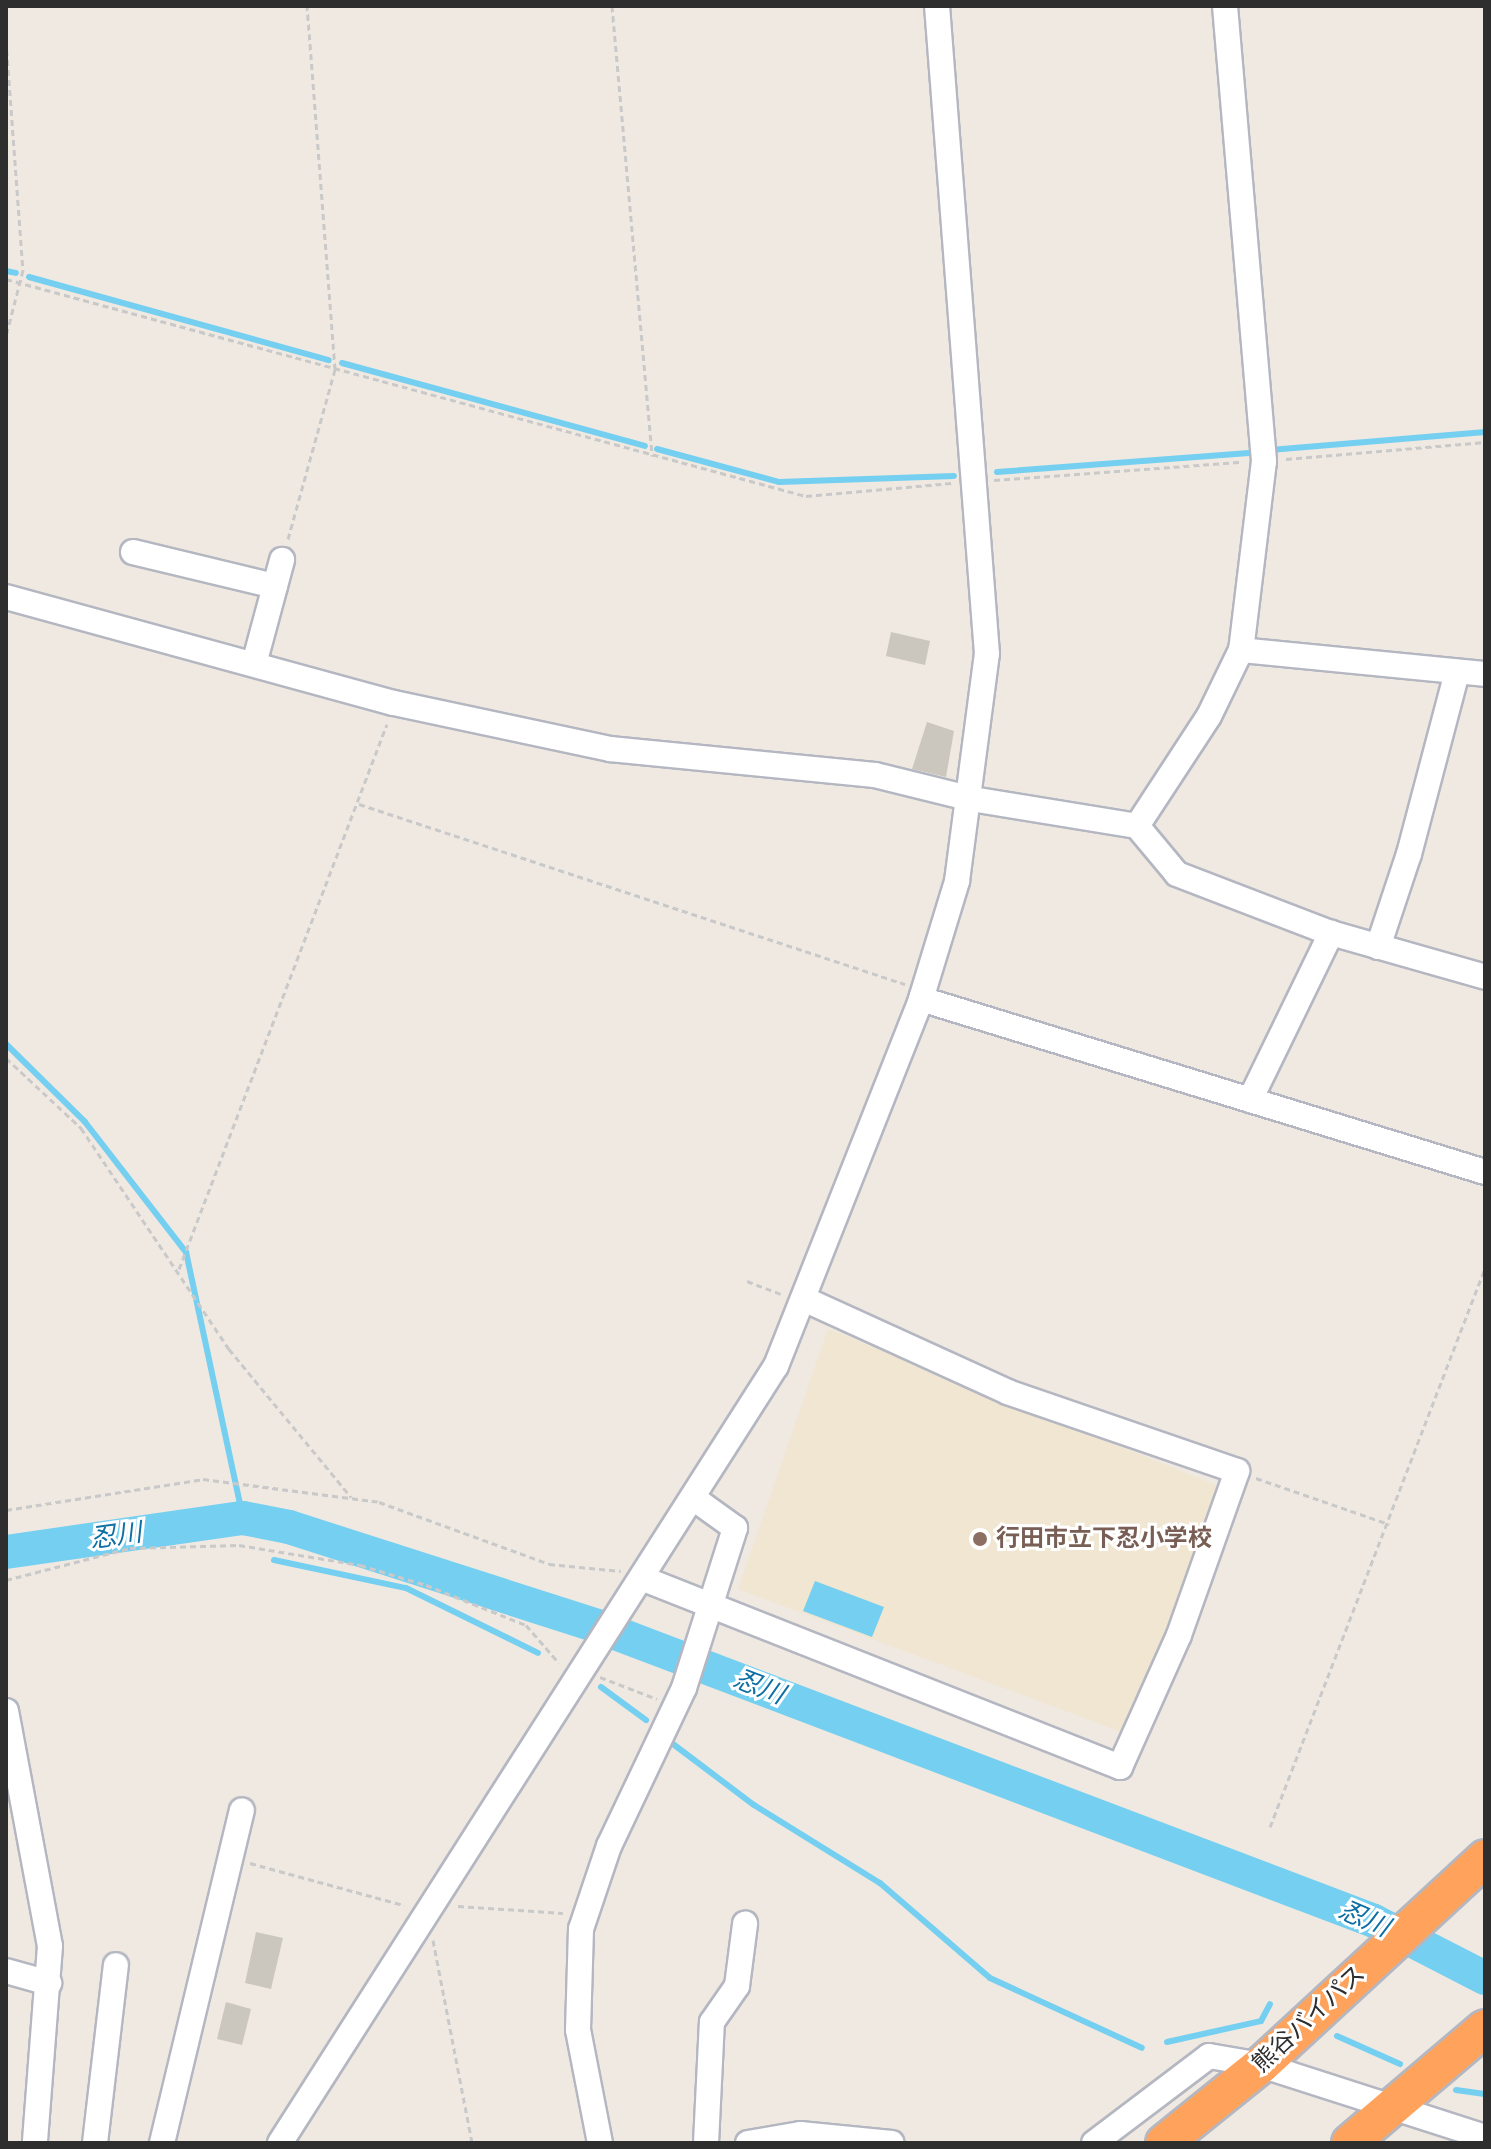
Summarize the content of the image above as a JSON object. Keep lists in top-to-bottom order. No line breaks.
{"streets":{"highway":["熊谷バイパス"]},"water":["忍川"],"places":["行田市立下忍小学校"]}
